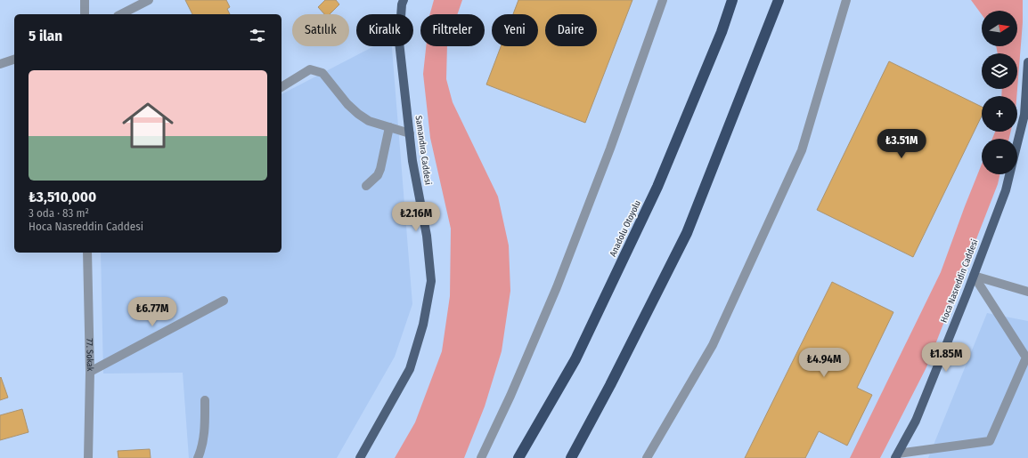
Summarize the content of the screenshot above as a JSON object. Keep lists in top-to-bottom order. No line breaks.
{"streets":{"highway":["Anadolu Otoyolu"],"main road":["Samandıra Caddesi","Hoca Nasreddin Caddesi"],"street":["77. Sokak"]},"north":"right","page":{"map_buttons":["+","−"],"chip":["Satılık","Kiralık","Filtreler","Yeni","Daire"],"heading":"5 ilan","list":[{"name":"₺3,510,000","note":"3 oda · 83 m² · Hoca Nasreddin Caddesi"}],"price":["₺3.51M","₺2.16M","₺6.77M","₺1.85M","₺4.94M"]}}
